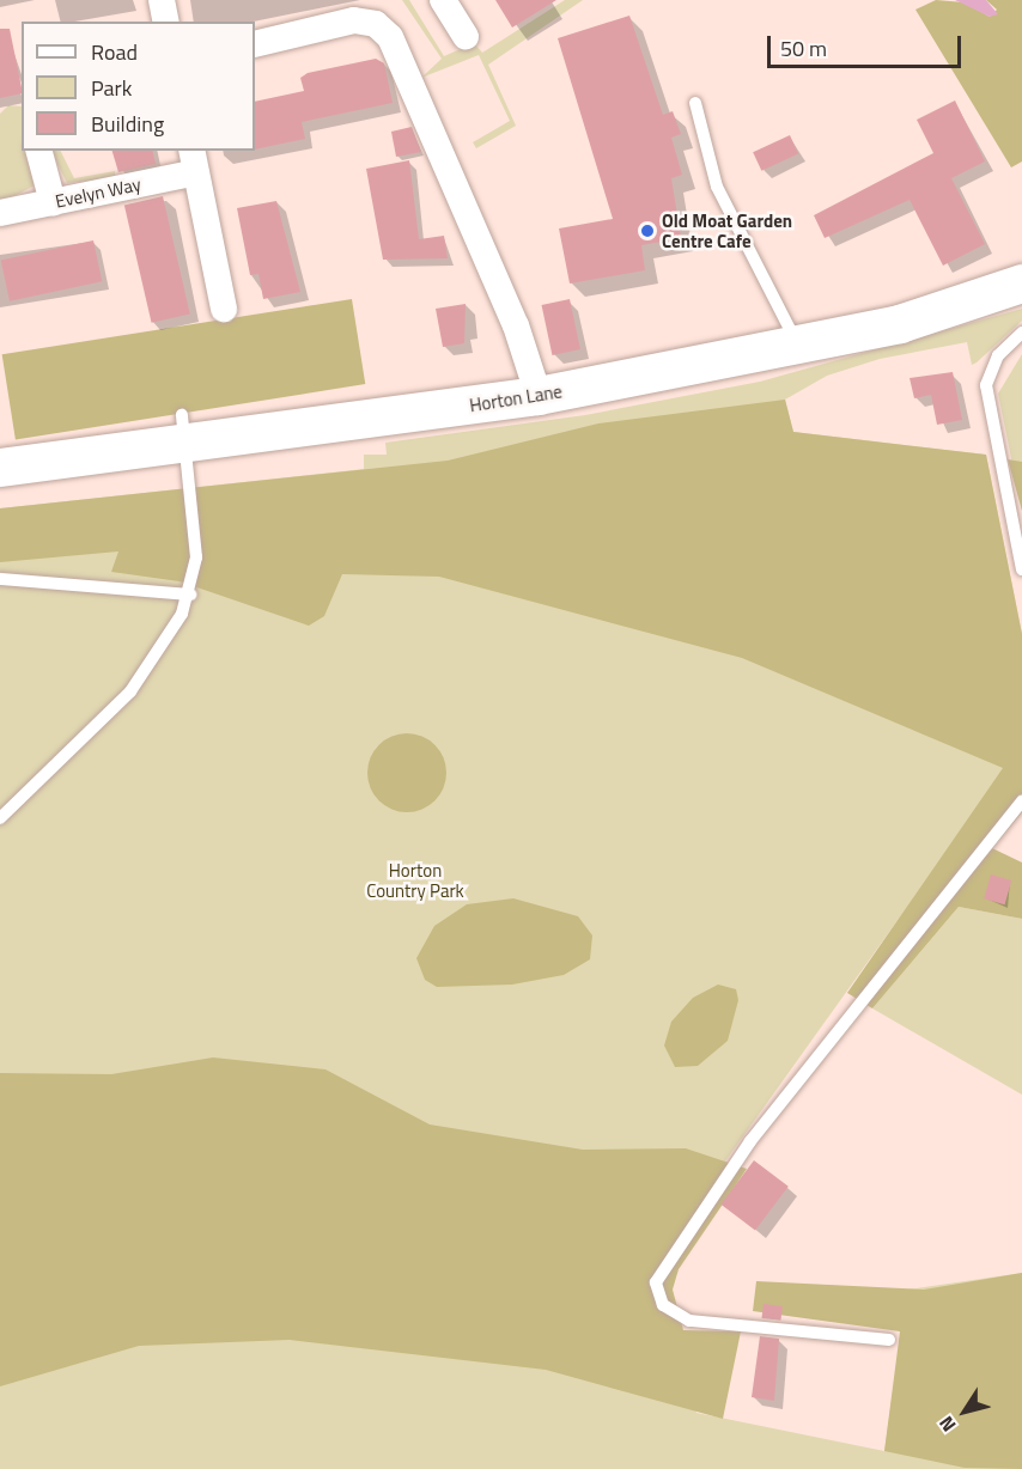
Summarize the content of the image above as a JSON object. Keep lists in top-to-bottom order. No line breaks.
{"streets":{"street":["Evelyn Way","Horton Lane"]},"parks":["Horton Country Park"],"places":["Old Moat Garden Centre Cafe"],"legend":["Road","Park","Building"],"scale_bar":"50 m","north":"bottom left"}
